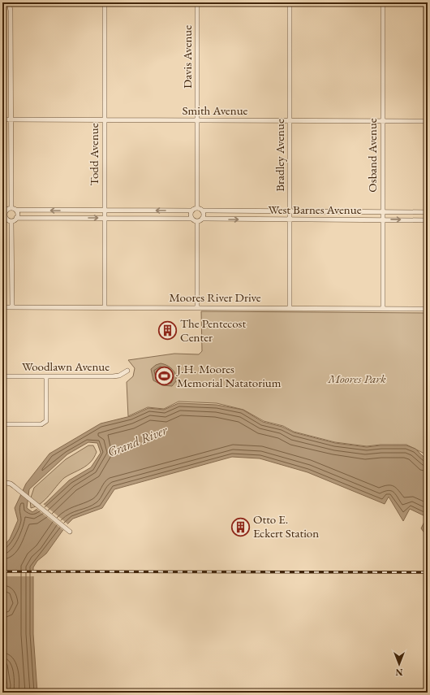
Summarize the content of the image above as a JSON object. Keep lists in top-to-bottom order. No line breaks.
{"streets":{"street":["Davis Avenue","Smith Avenue","Todd Avenue","Bradley Avenue","Osband Avenue","West Barnes Avenue","Moores River Drive","Woodlawn Avenue"]},"crossings":[["Davis Avenue","Smith Avenue"],["Davis Avenue","West Barnes Avenue"],["Smith Avenue","Todd Avenue"],["Smith Avenue","Bradley Avenue"],["Smith Avenue","Osband Avenue"],["Todd Avenue","Moores River Drive"],["Bradley Avenue","West Barnes Avenue"],["Bradley Avenue","Moores River Drive"],["Osband Avenue","West Barnes Avenue"],["Osband Avenue","Moores River Drive"]],"water":["Grand River"],"parks":["Moores Park"],"places":{"building":["The Pentecost Center","Otto E. Eckert Station"],"sports":["J.H. Moores Memorial Natatorium"]},"north":"bottom"}
